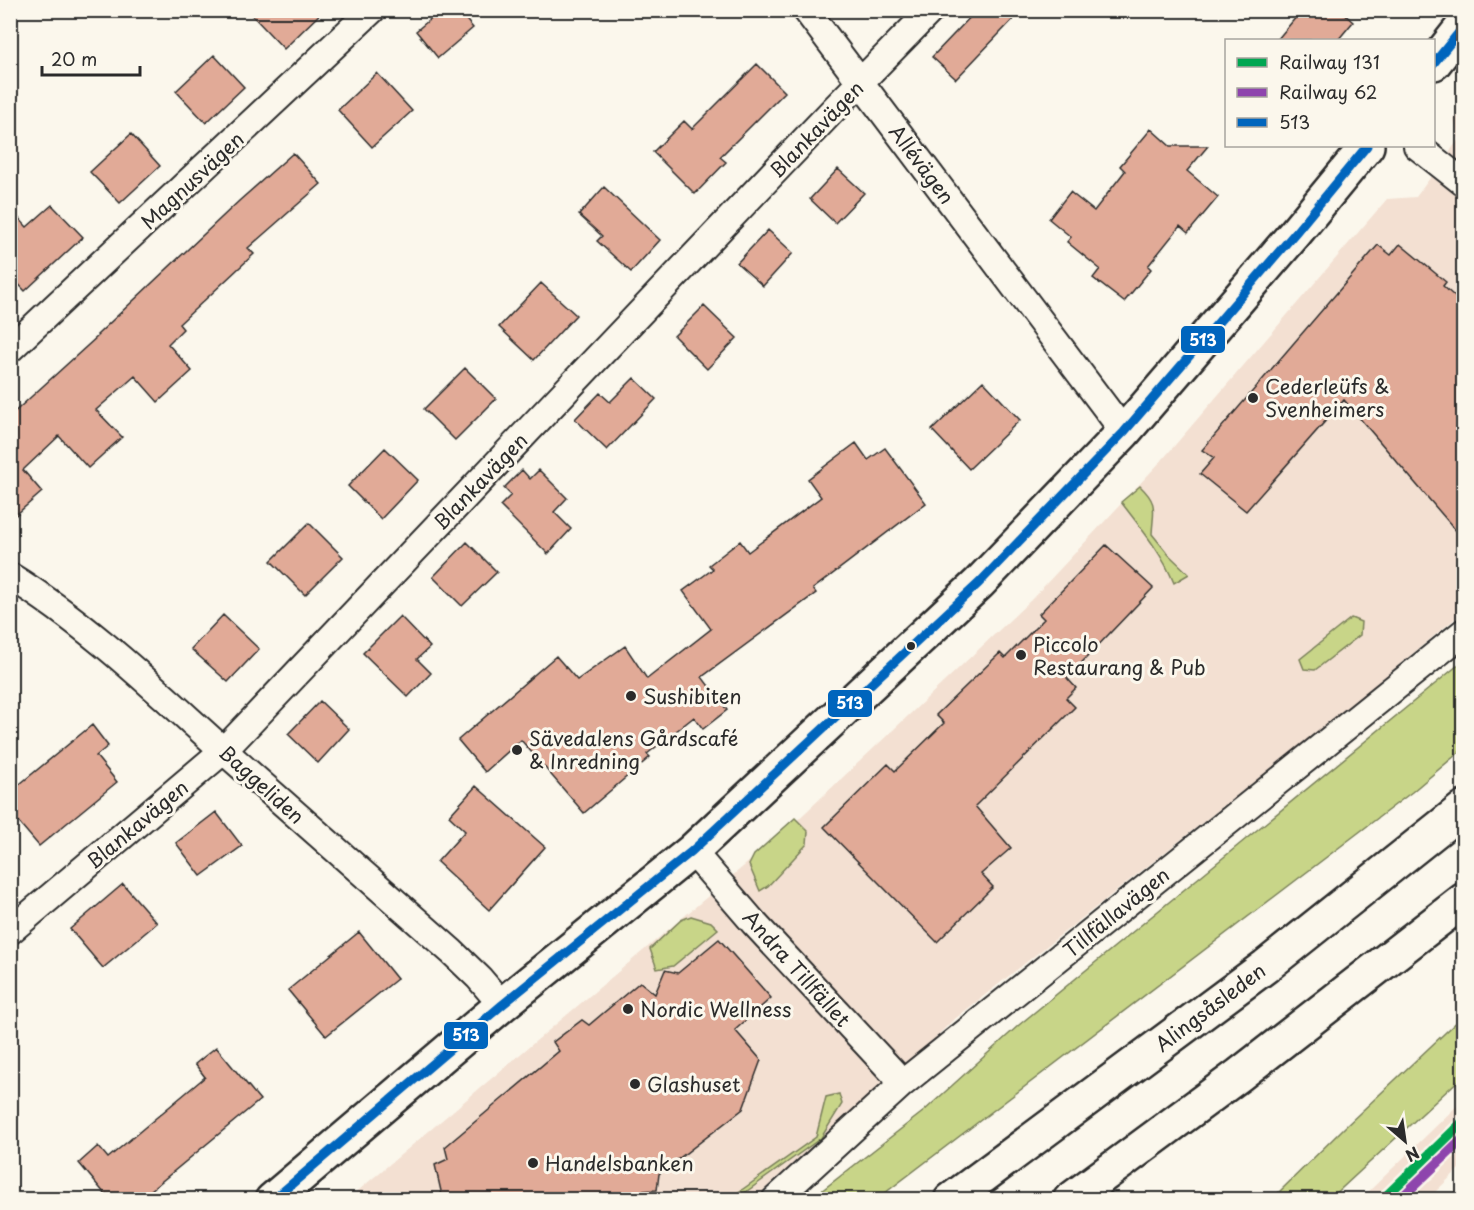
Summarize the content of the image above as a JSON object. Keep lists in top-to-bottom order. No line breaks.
{"streets":{"main road":["Alingsåsleden"],"street":["Blankavägen","Allévägen","Magnusvägen","Baggeliden","Tillfällavägen","Andra Tillfället"]},"crossings":[["Blankavägen","Allévägen"],["Blankavägen","Baggeliden"],["Tillfällavägen","Andra Tillfället"]],"places":["Cederleüfs & Svenheimers","Piccolo Restaurang & Pub","Sushibiten","Sävedalens Gårdscafé & Inredning","Nordic Wellness","Glashuset","Handelsbanken"],"lines":["transit line 513","rail line 131","rail line 62"],"legend":["Railway 131","Railway 62","513"],"scale_bar":"20 m","north":"bottom right"}
